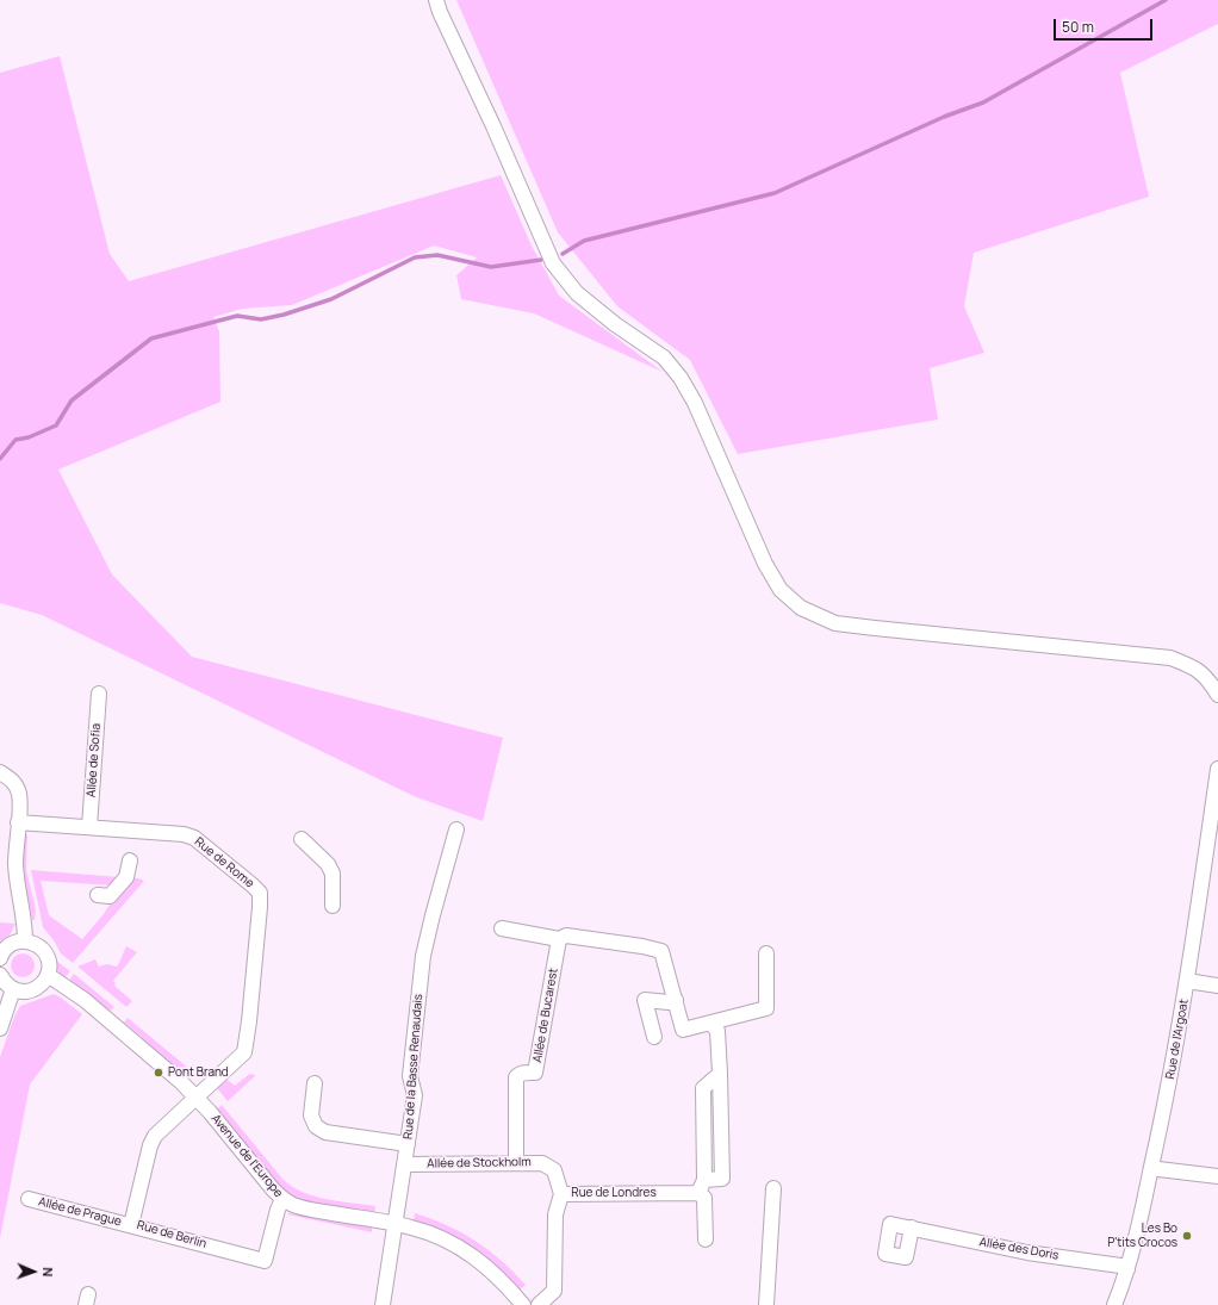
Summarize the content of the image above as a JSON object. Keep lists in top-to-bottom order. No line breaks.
{"streets":{"street":["Allée de Sofia","Rue de Rome","Allée de Bucarest","Rue de l'Argoat","Rue de la Basse Renaudais","Avenue de l'Europe","Allée de Stockholm","Rue de Londres","Allée de Prague","Rue de Berlin","Allée des Doris"]},"crossings":[["Allée de Sofia","Rue de Rome"],["Rue de Rome","Avenue de l'Europe"],["Rue de Rome","Rue de Berlin"],["Allée de Bucarest","Allée de Stockholm"],["Rue de l'Argoat","Allée des Doris"],["Rue de la Basse Renaudais","Avenue de l'Europe"],["Rue de la Basse Renaudais","Allée de Stockholm"],["Avenue de l'Europe","Rue de Berlin"],["Allée de Stockholm","Rue de Londres"],["Allée de Prague","Rue de Berlin"]],"places":["Pont Brand","Les Bo P'tits Crocos"],"scale_bar":"50 m","north":"right"}
